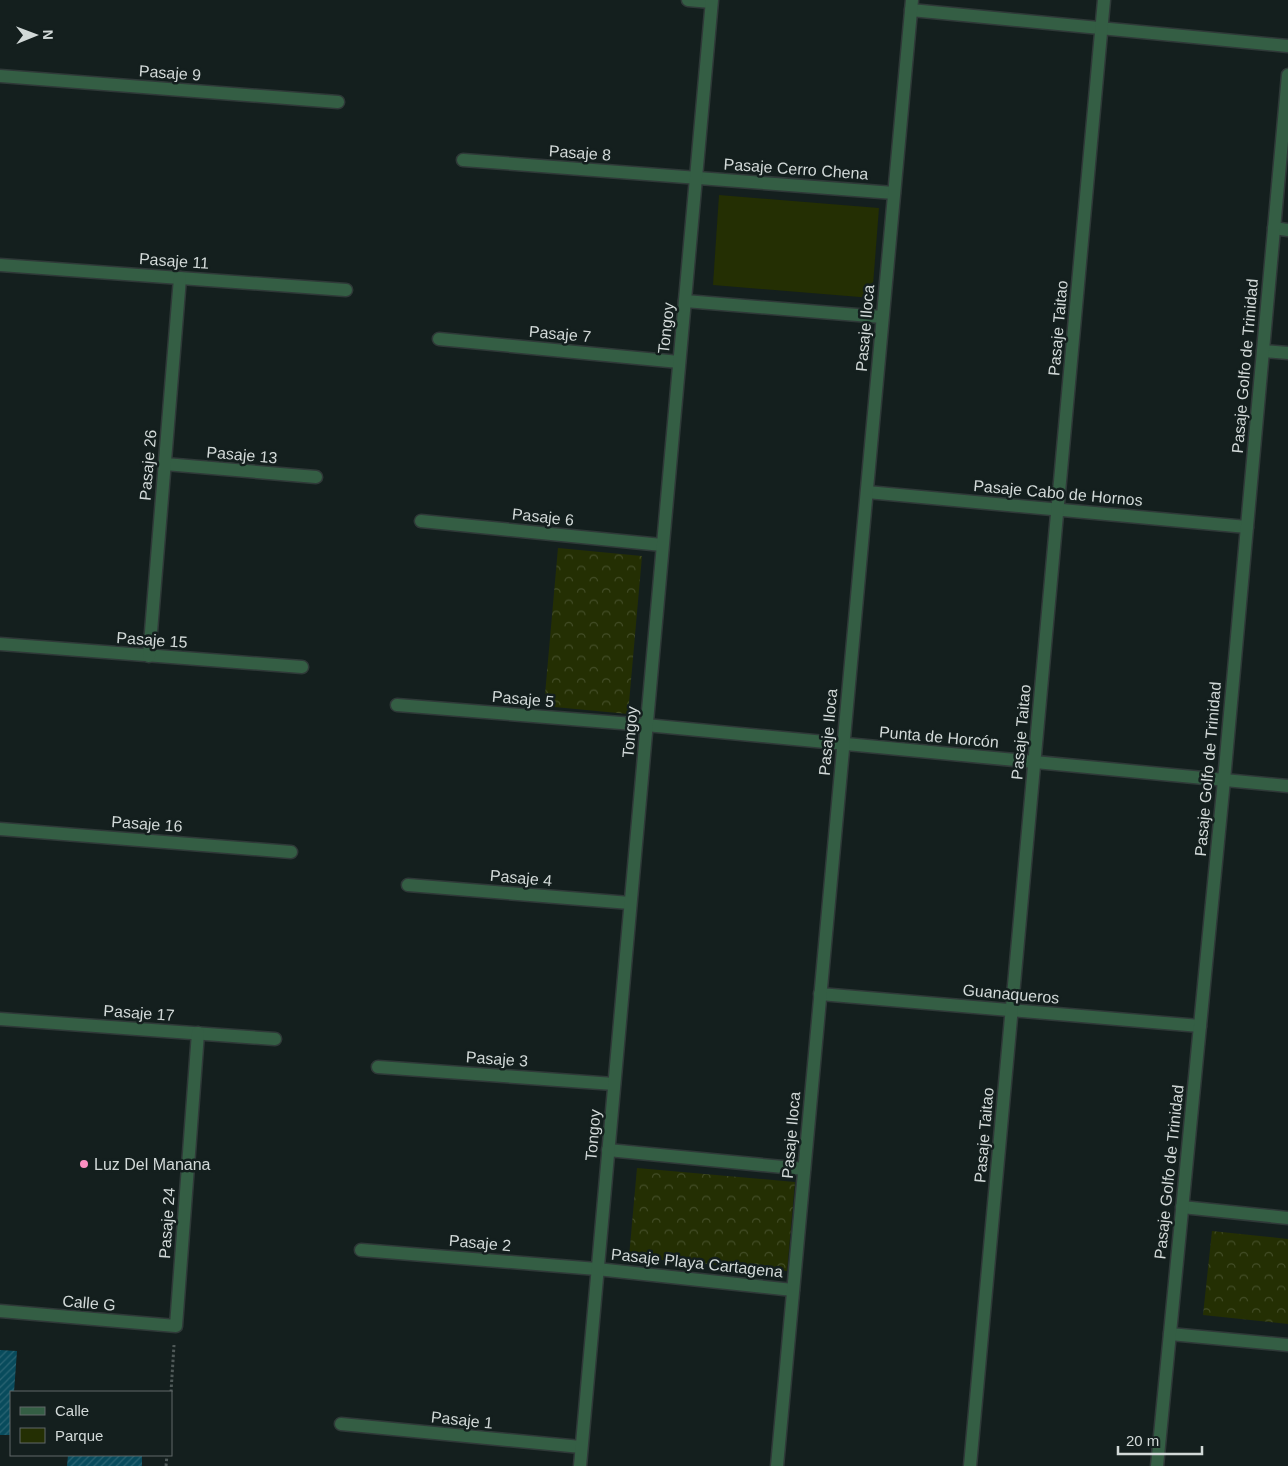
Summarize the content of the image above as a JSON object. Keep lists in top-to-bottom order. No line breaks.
{"streets":{"street":["Pasaje 9","Pasaje 8","Pasaje Cerro Chena","Pasaje 11","Tongoy","Pasaje Iloca","Pasaje Taitao","Pasaje 7","Pasaje Golfo de Trinidad","Pasaje 13","Pasaje 26","Pasaje Cabo de Hornos","Pasaje 6","Pasaje 15","Pasaje 5","Punta de Horcón","Pasaje 16","Pasaje 4","Guanaqueros","Pasaje 17","Pasaje 3","Pasaje 24","Pasaje 2","Pasaje Playa Cartagena","Calle G","Pasaje 1"]},"crossings":[["Pasaje 8","Pasaje Cerro Chena"],["Pasaje 8","Tongoy"],["Pasaje Cerro Chena","Tongoy"],["Pasaje Cerro Chena","Pasaje Iloca"],["Pasaje 11","Pasaje 26"],["Tongoy","Pasaje 7"],["Tongoy","Pasaje 6"],["Tongoy","Pasaje 5"],["Tongoy","Punta de Horcón"],["Tongoy","Pasaje 4"],["Tongoy","Pasaje 3"],["Tongoy","Pasaje 2"],["Tongoy","Pasaje Playa Cartagena"],["Tongoy","Pasaje 1"],["Pasaje Iloca","Pasaje Cabo de Hornos"],["Pasaje Iloca","Punta de Horcón"],["Pasaje Iloca","Guanaqueros"],["Pasaje Iloca","Pasaje Playa Cartagena"],["Pasaje Taitao","Pasaje Cabo de Hornos"],["Pasaje Taitao","Punta de Horcón"],["Pasaje Taitao","Guanaqueros"],["Pasaje Golfo de Trinidad","Pasaje Cabo de Hornos"],["Pasaje Golfo de Trinidad","Punta de Horcón"],["Pasaje Golfo de Trinidad","Guanaqueros"],["Pasaje 13","Pasaje 26"],["Pasaje 26","Pasaje 15"],["Pasaje 5","Punta de Horcón"],["Pasaje 17","Pasaje 24"],["Pasaje 24","Calle G"],["Pasaje 2","Pasaje Playa Cartagena"]],"places":["Luz Del Manana"],"legend":["Calle","Parque"],"scale_bar":"20 m","north":"right"}
